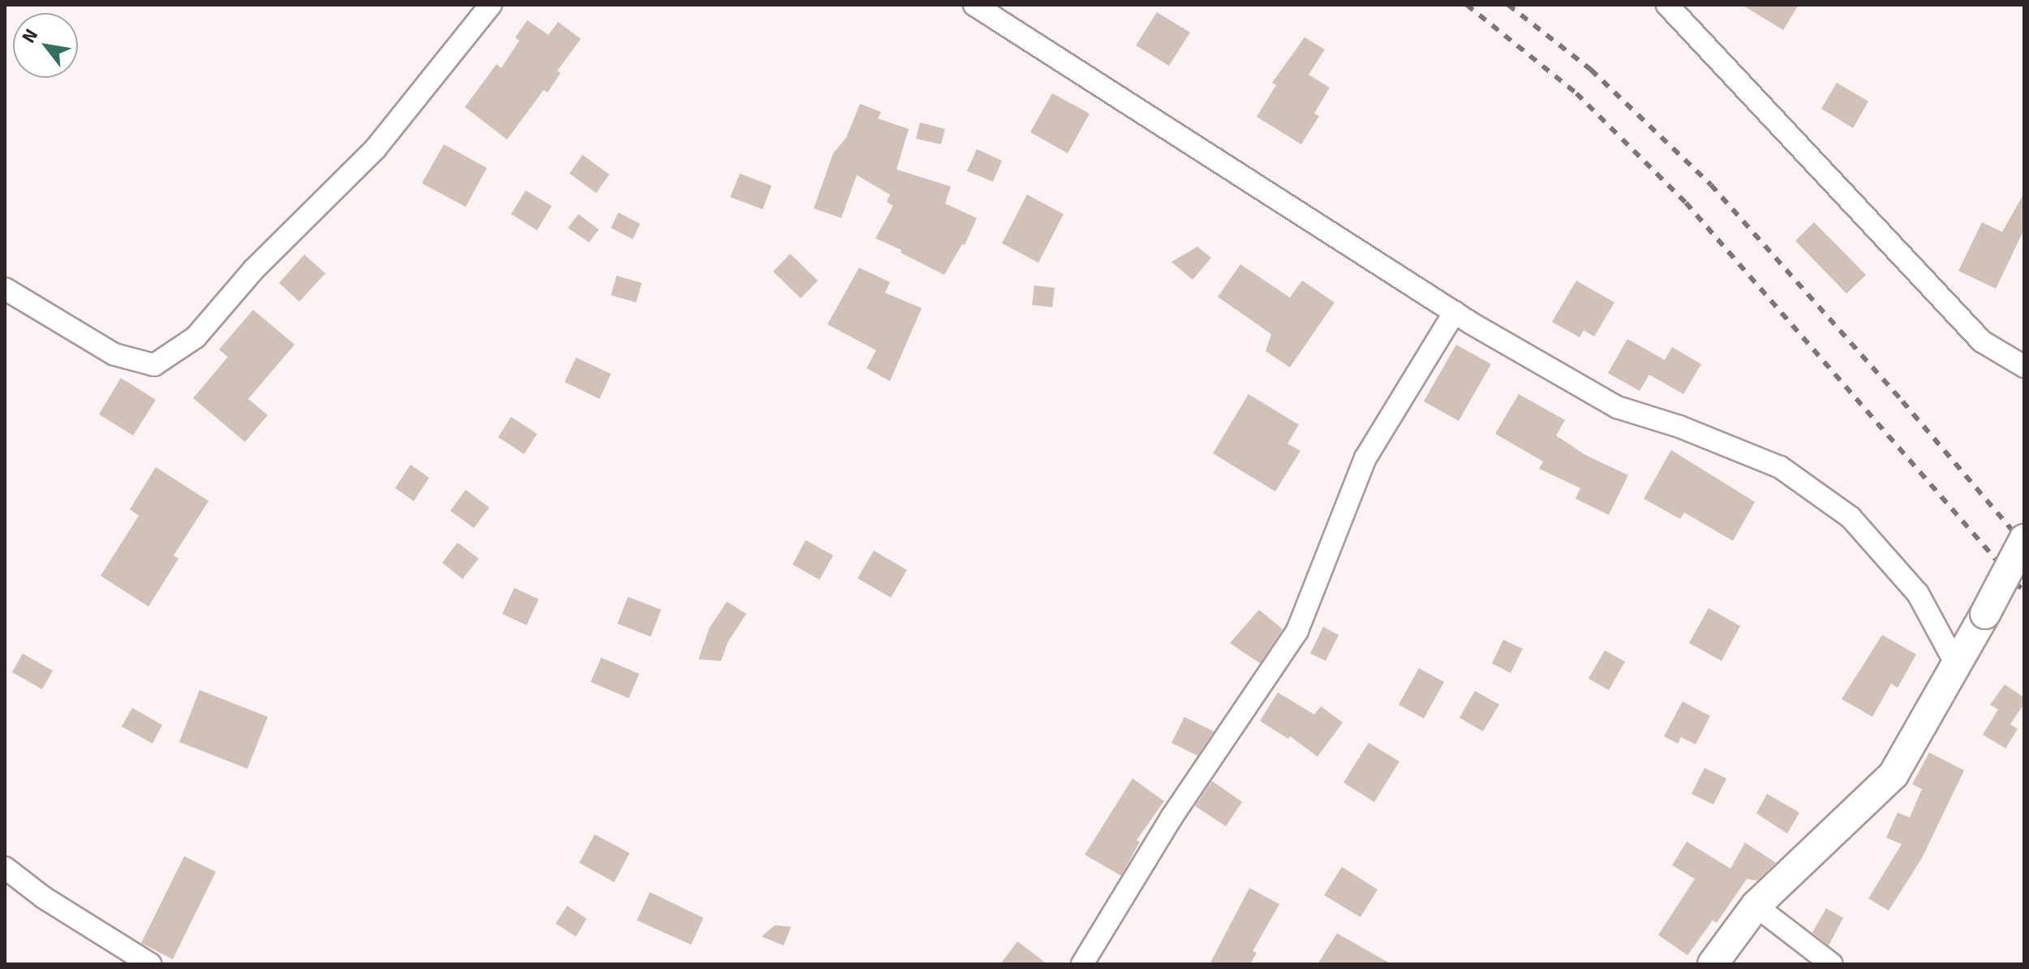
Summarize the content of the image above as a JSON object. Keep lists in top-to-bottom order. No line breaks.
{"north":"top left"}
